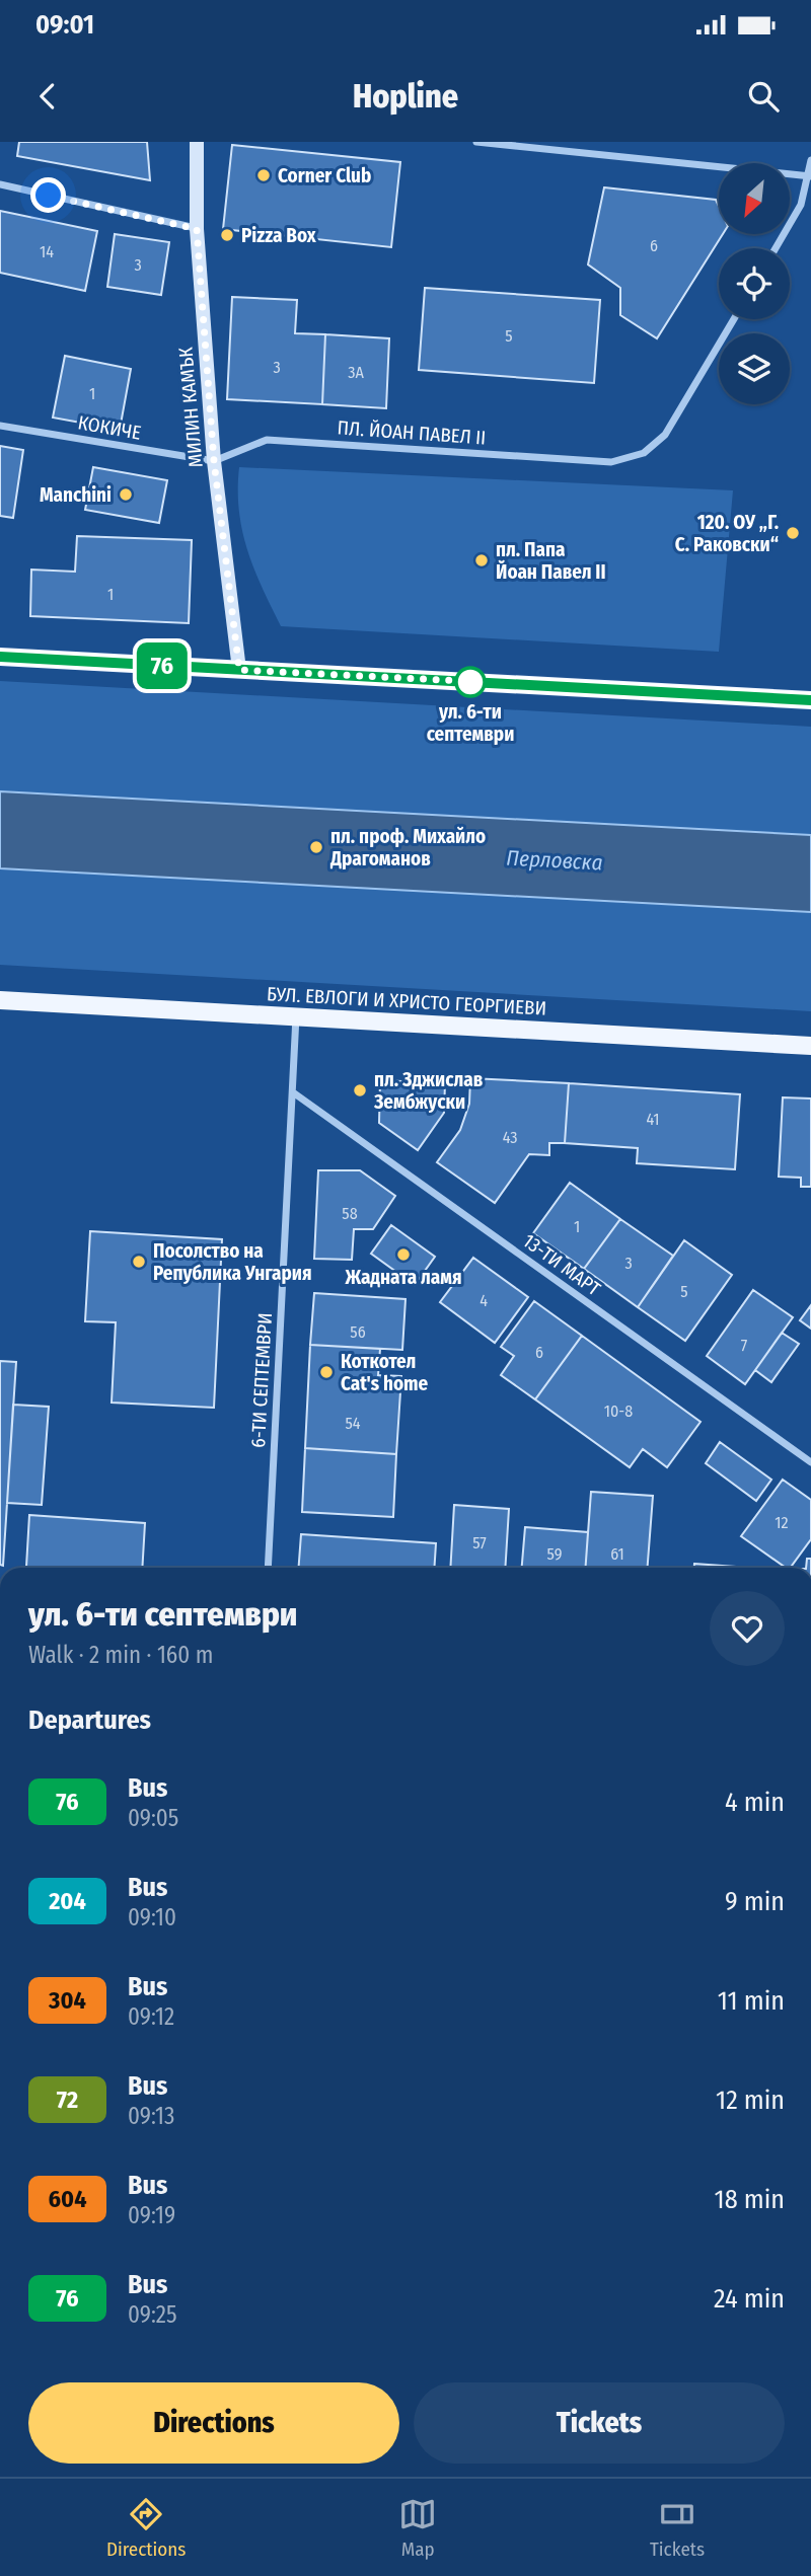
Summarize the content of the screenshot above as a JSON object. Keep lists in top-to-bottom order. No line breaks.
{"streets":{"main road":["БУЛ. ЕВЛОГИ И ХРИСТО ГЕОРГИЕВИ"],"street":["МИЛИН КАМЪК","КОКИЧЕ","ПЛ. ЙОАН ПАВЕЛ II","13-ТИ МАРТ","6-ТИ СЕПТЕМВРИ"]},"crossings":[["МИЛИН КАМЪК","КОКИЧЕ"],["МИЛИН КАМЪК","ПЛ. ЙОАН ПАВЕЛ II"],["КОКИЧЕ","ПЛ. ЙОАН ПАВЕЛ II"],["БУЛ. ЕВЛОГИ И ХРИСТО ГЕОРГИЕВИ","6-ТИ СЕПТЕМВРИ"],["13-ТИ МАРТ","6-ТИ СЕПТЕМВРИ"]],"water":["Перловска"],"places":["Corner Club","Pizza Box","Manchini","120. ОУ „Г. С. Раковски“","пл. Папа Йоан Павел II","ул. 6-ти септември","пл. проф. Михайло Драгоманов","пл. Зджислав Зембжуски","Жадната ламя","Посолство на Република Унгария","Коткотел Cat's home"],"lines":["bus line 76"],"house_numbers":["6","14","3","5","3","3А","1","1","41","43","58","1","3","5","4","56","7","6","10-8","54","12","57","59","61"],"north":"bottom left","page":{"status":"09:01","header":"Hopline","on_map":"76","heading":[["ул. 6-ти септември","Walk · 2 min · 160 m"],"Departures"],"list":[{"mark":"76","name":"Bus","note":"09:05","value":"4 min"},{"mark":"204","name":"Bus","note":"09:10","value":"9 min"},{"mark":"304","name":"Bus","note":"09:12","value":"11 min"},{"mark":"72","name":"Bus","note":"09:13","value":"12 min"},{"mark":"604","name":"Bus","note":"09:19","value":"18 min"},{"mark":"76","name":"Bus","note":"09:25","value":"24 min"}],"buttons":["Directions","Tickets"],"tabs":["Directions","Map","Tickets"]}}
